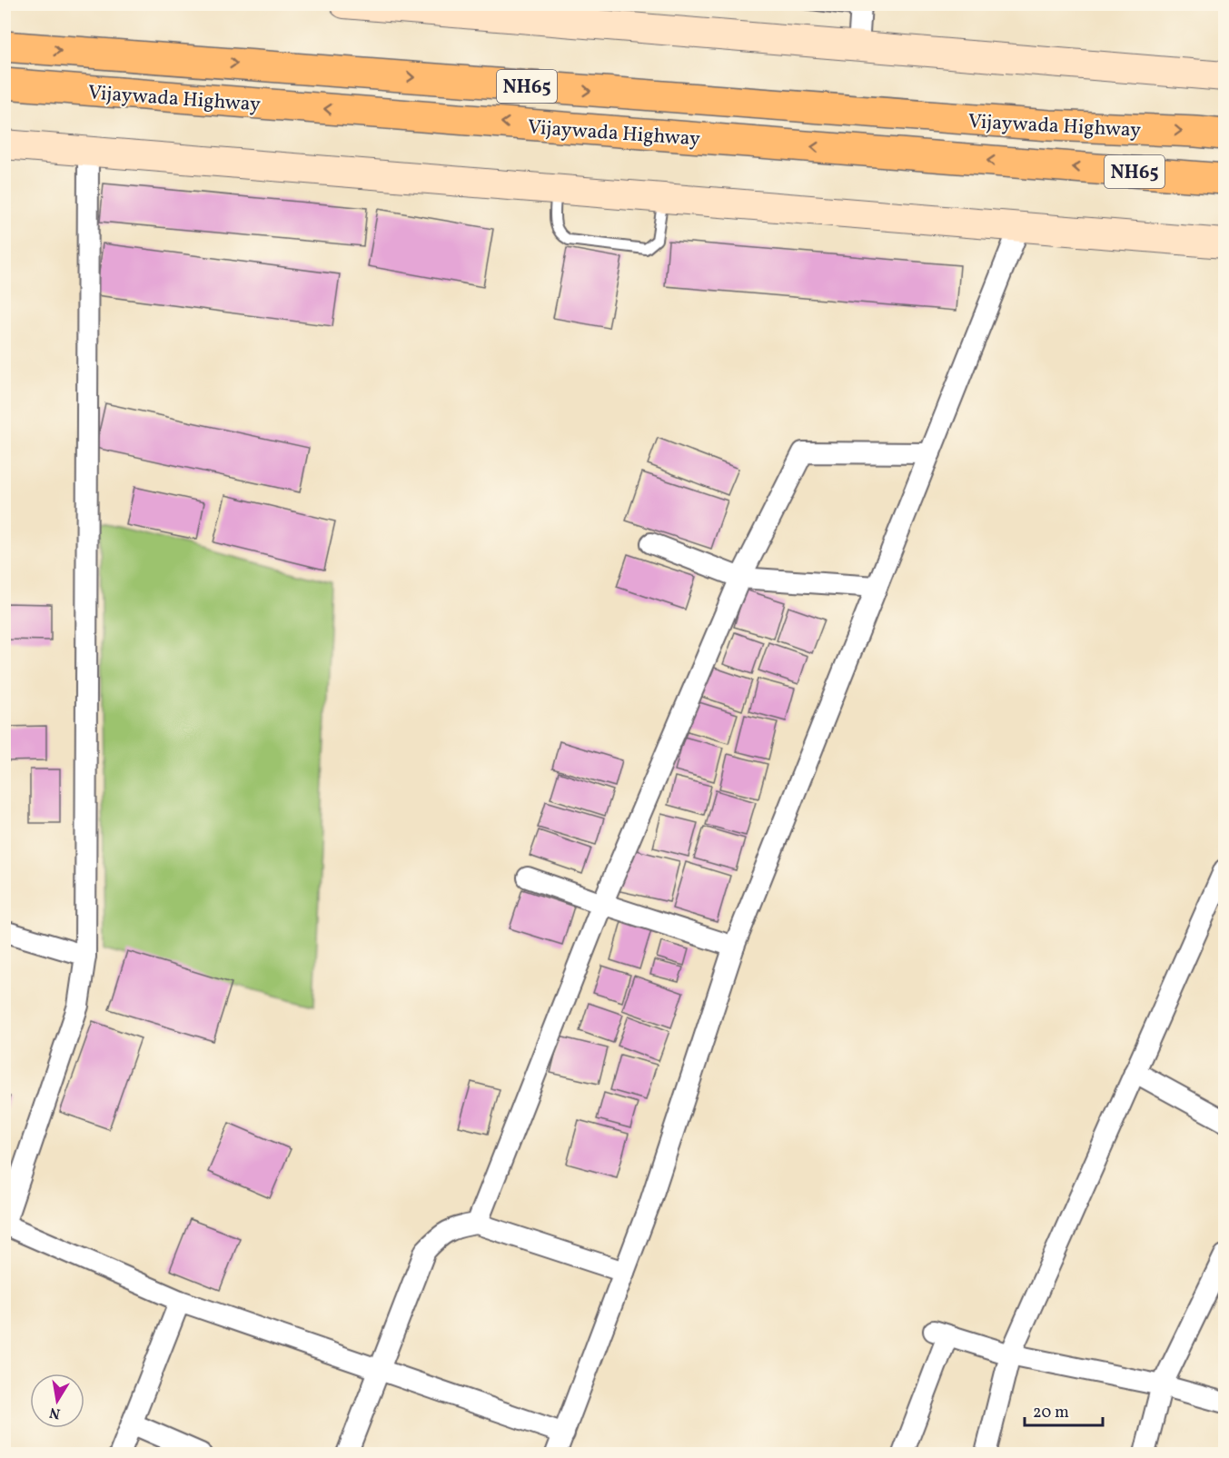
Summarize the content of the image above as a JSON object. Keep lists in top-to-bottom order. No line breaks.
{"streets":{"highway":["NH65","Vijaywada Highway"]},"scale_bar":"20 m","north":"bottom"}
